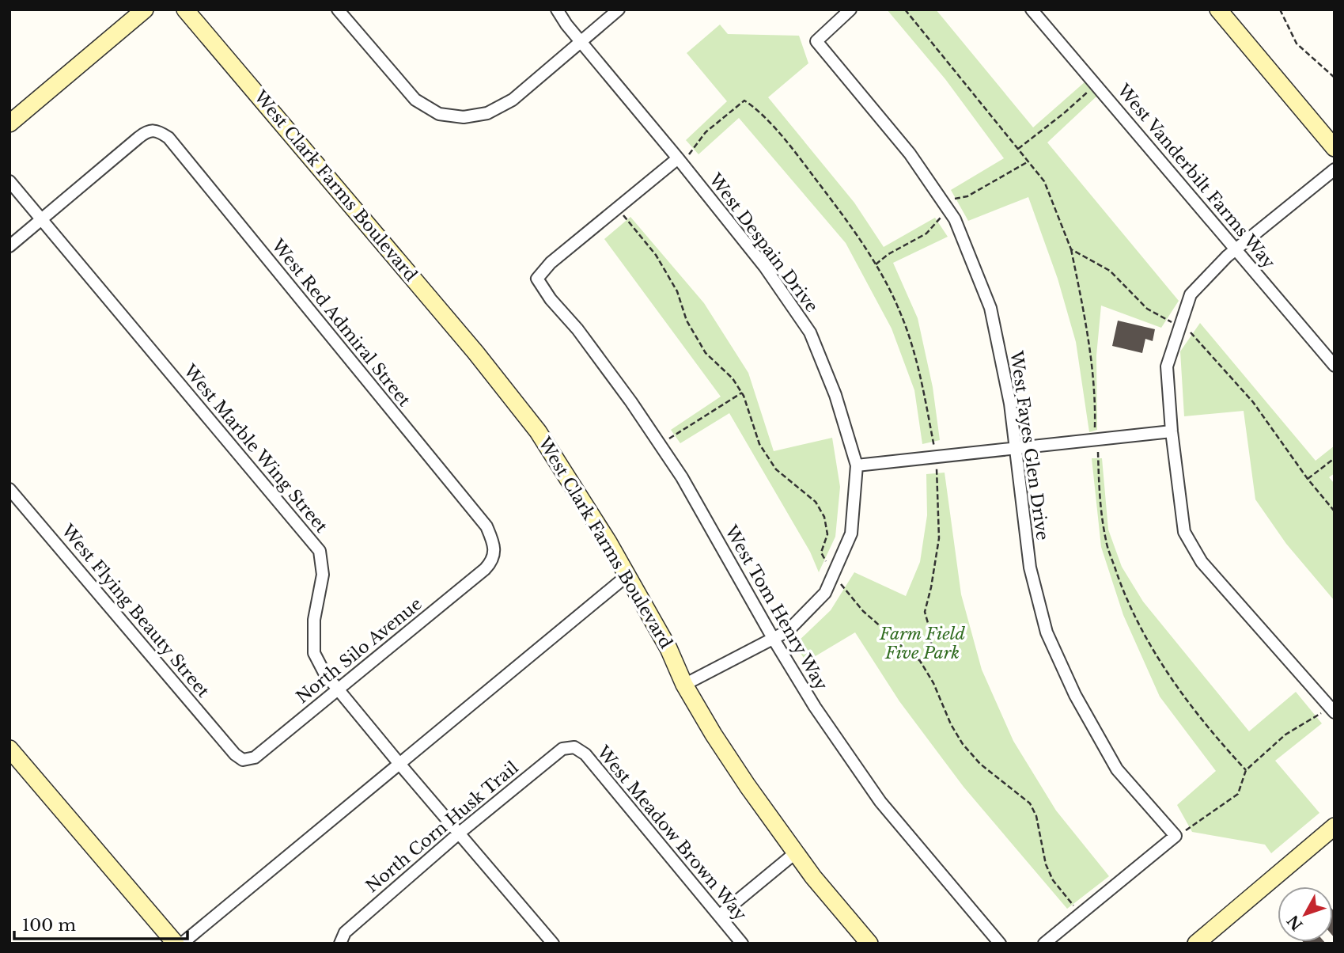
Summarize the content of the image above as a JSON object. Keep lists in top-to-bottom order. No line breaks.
{"streets":{"street":["West Vanderbilt Farms Way","West Clark Farms Boulevard","West Despain Drive","West Red Admiral Street","West Fayes Glen Drive","West Marble Wing Street","West Tom Henry Way","West Flying Beauty Street","North Silo Avenue","North Corn Husk Trail","West Meadow Brown Way"]},"crossings":[["West Clark Farms Boulevard","West Despain Drive"],["West Despain Drive","West Tom Henry Way"],["West Red Admiral Street","West Marble Wing Street"],["West Red Admiral Street","North Silo Avenue"],["West Marble Wing Street","North Silo Avenue"],["West Marble Wing Street","North Corn Husk Trail"],["West Flying Beauty Street","North Silo Avenue"],["North Corn Husk Trail","West Meadow Brown Way"]],"parks":["Farm Field Five Park"],"scale_bar":"100 m","north":"bottom left"}
